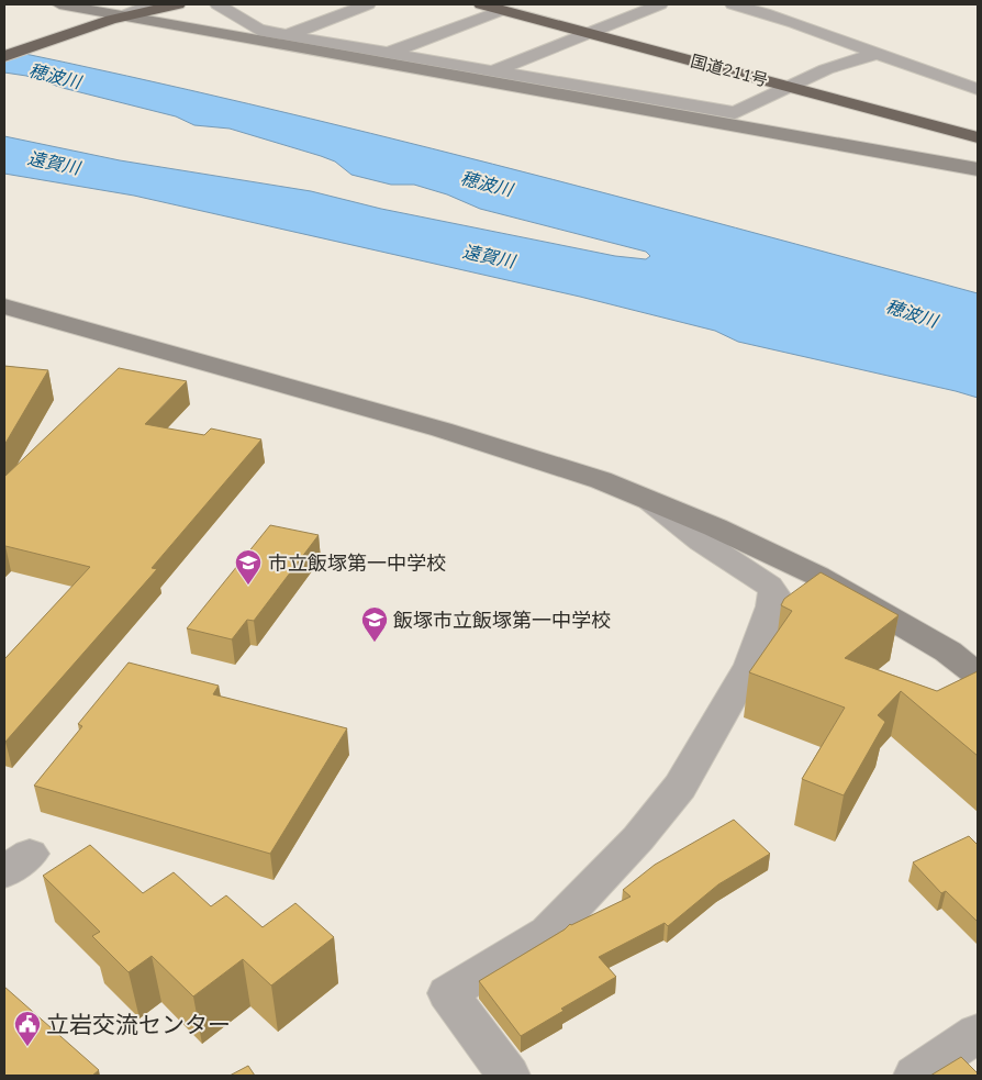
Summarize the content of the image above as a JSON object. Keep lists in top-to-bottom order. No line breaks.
{"streets":{"highway":["国道211号"]},"water":["穂波川","遠賀川"],"places":{"school or university":["市立飯塚第一中学校","飯塚市立飯塚第一中学校"],"public building":["立岩交流センター"]}}
